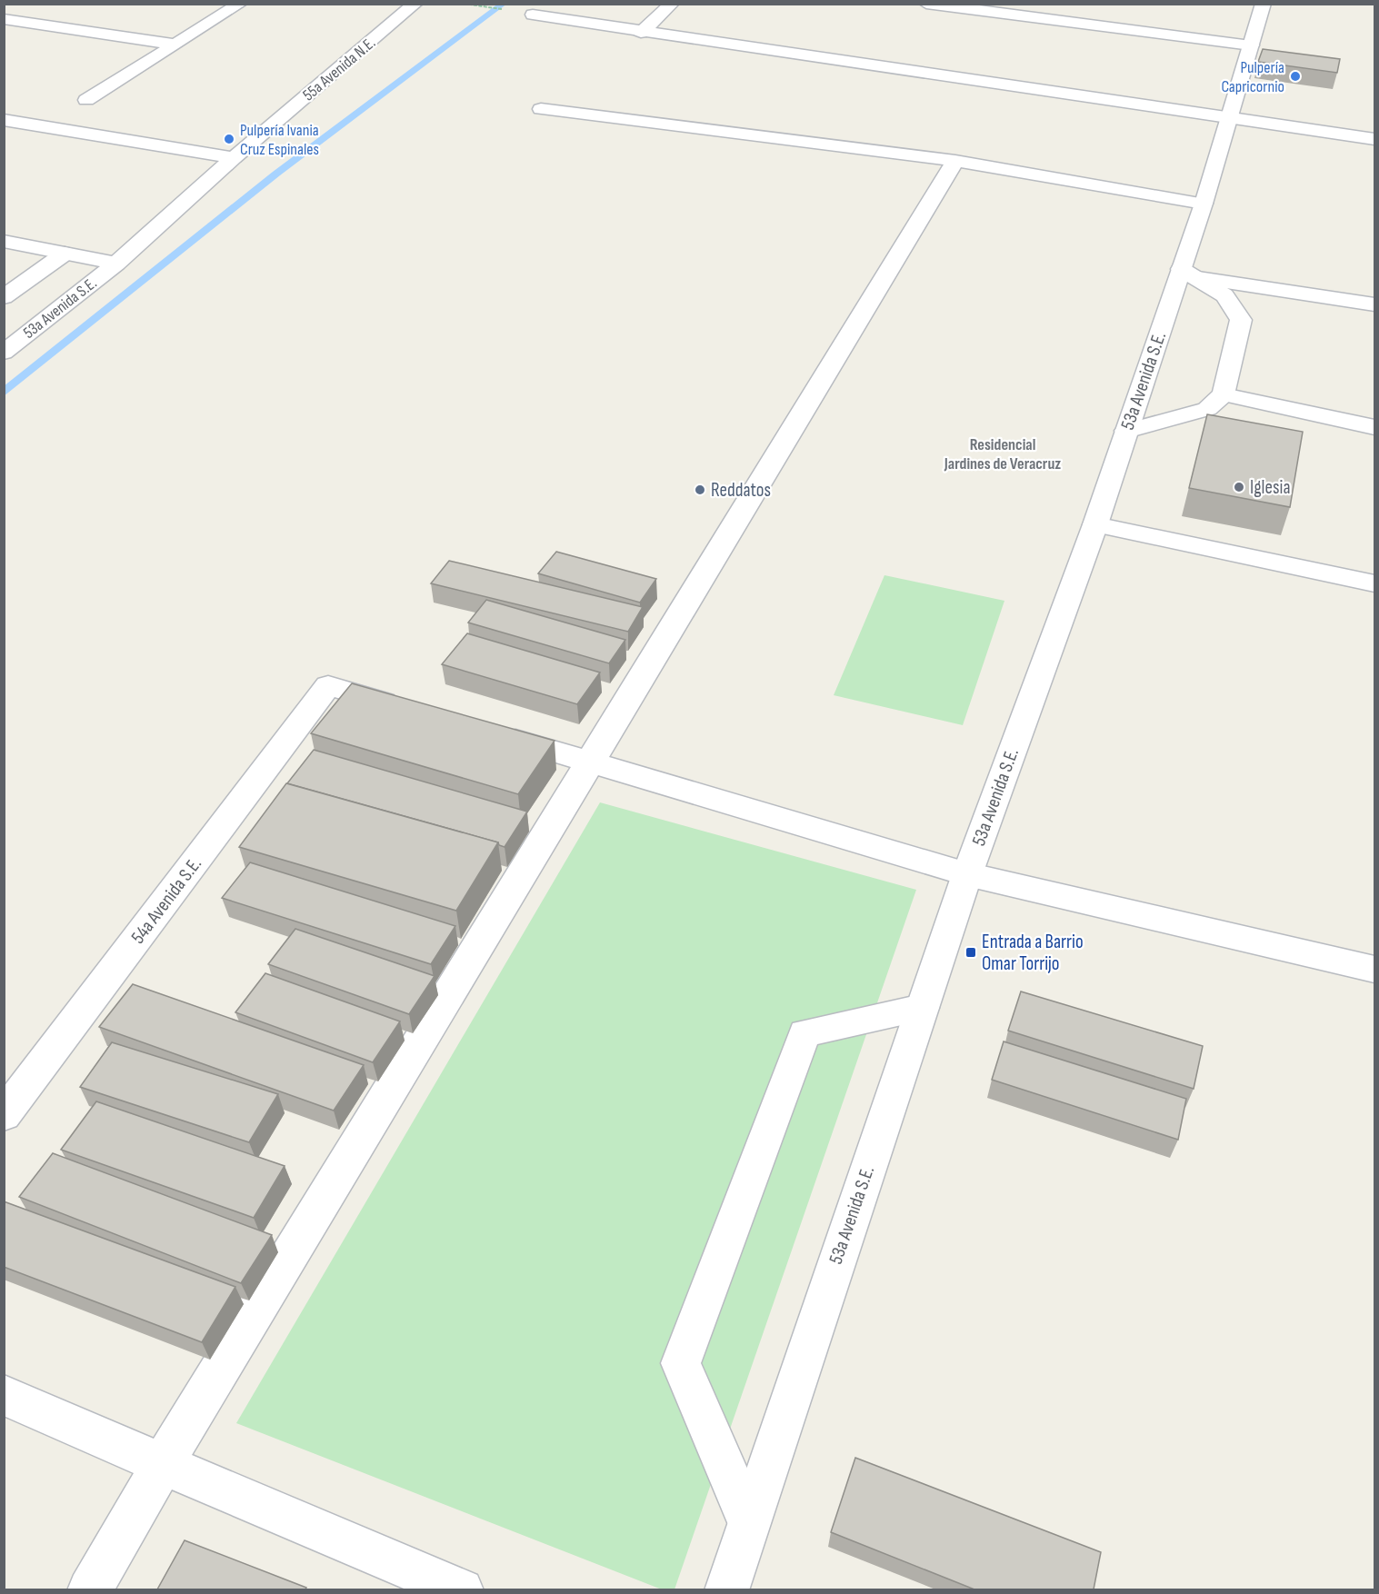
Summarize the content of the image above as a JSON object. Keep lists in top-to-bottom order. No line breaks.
{"streets":{"street":["55a Avenida N.E.","53a Avenida S.E.","54a Avenida S.E."]},"crossings":[["55a Avenida N.E.","53a Avenida S.E."]],"districts":["Residencial Jardines de Veracruz"],"places":{"other":["Pulpería Capricornio","Pulpería Ivania Cruz Espinales","Iglesia","Reddatos"],"transit":["Entrada a Barrio Omar Torrijo"]}}
